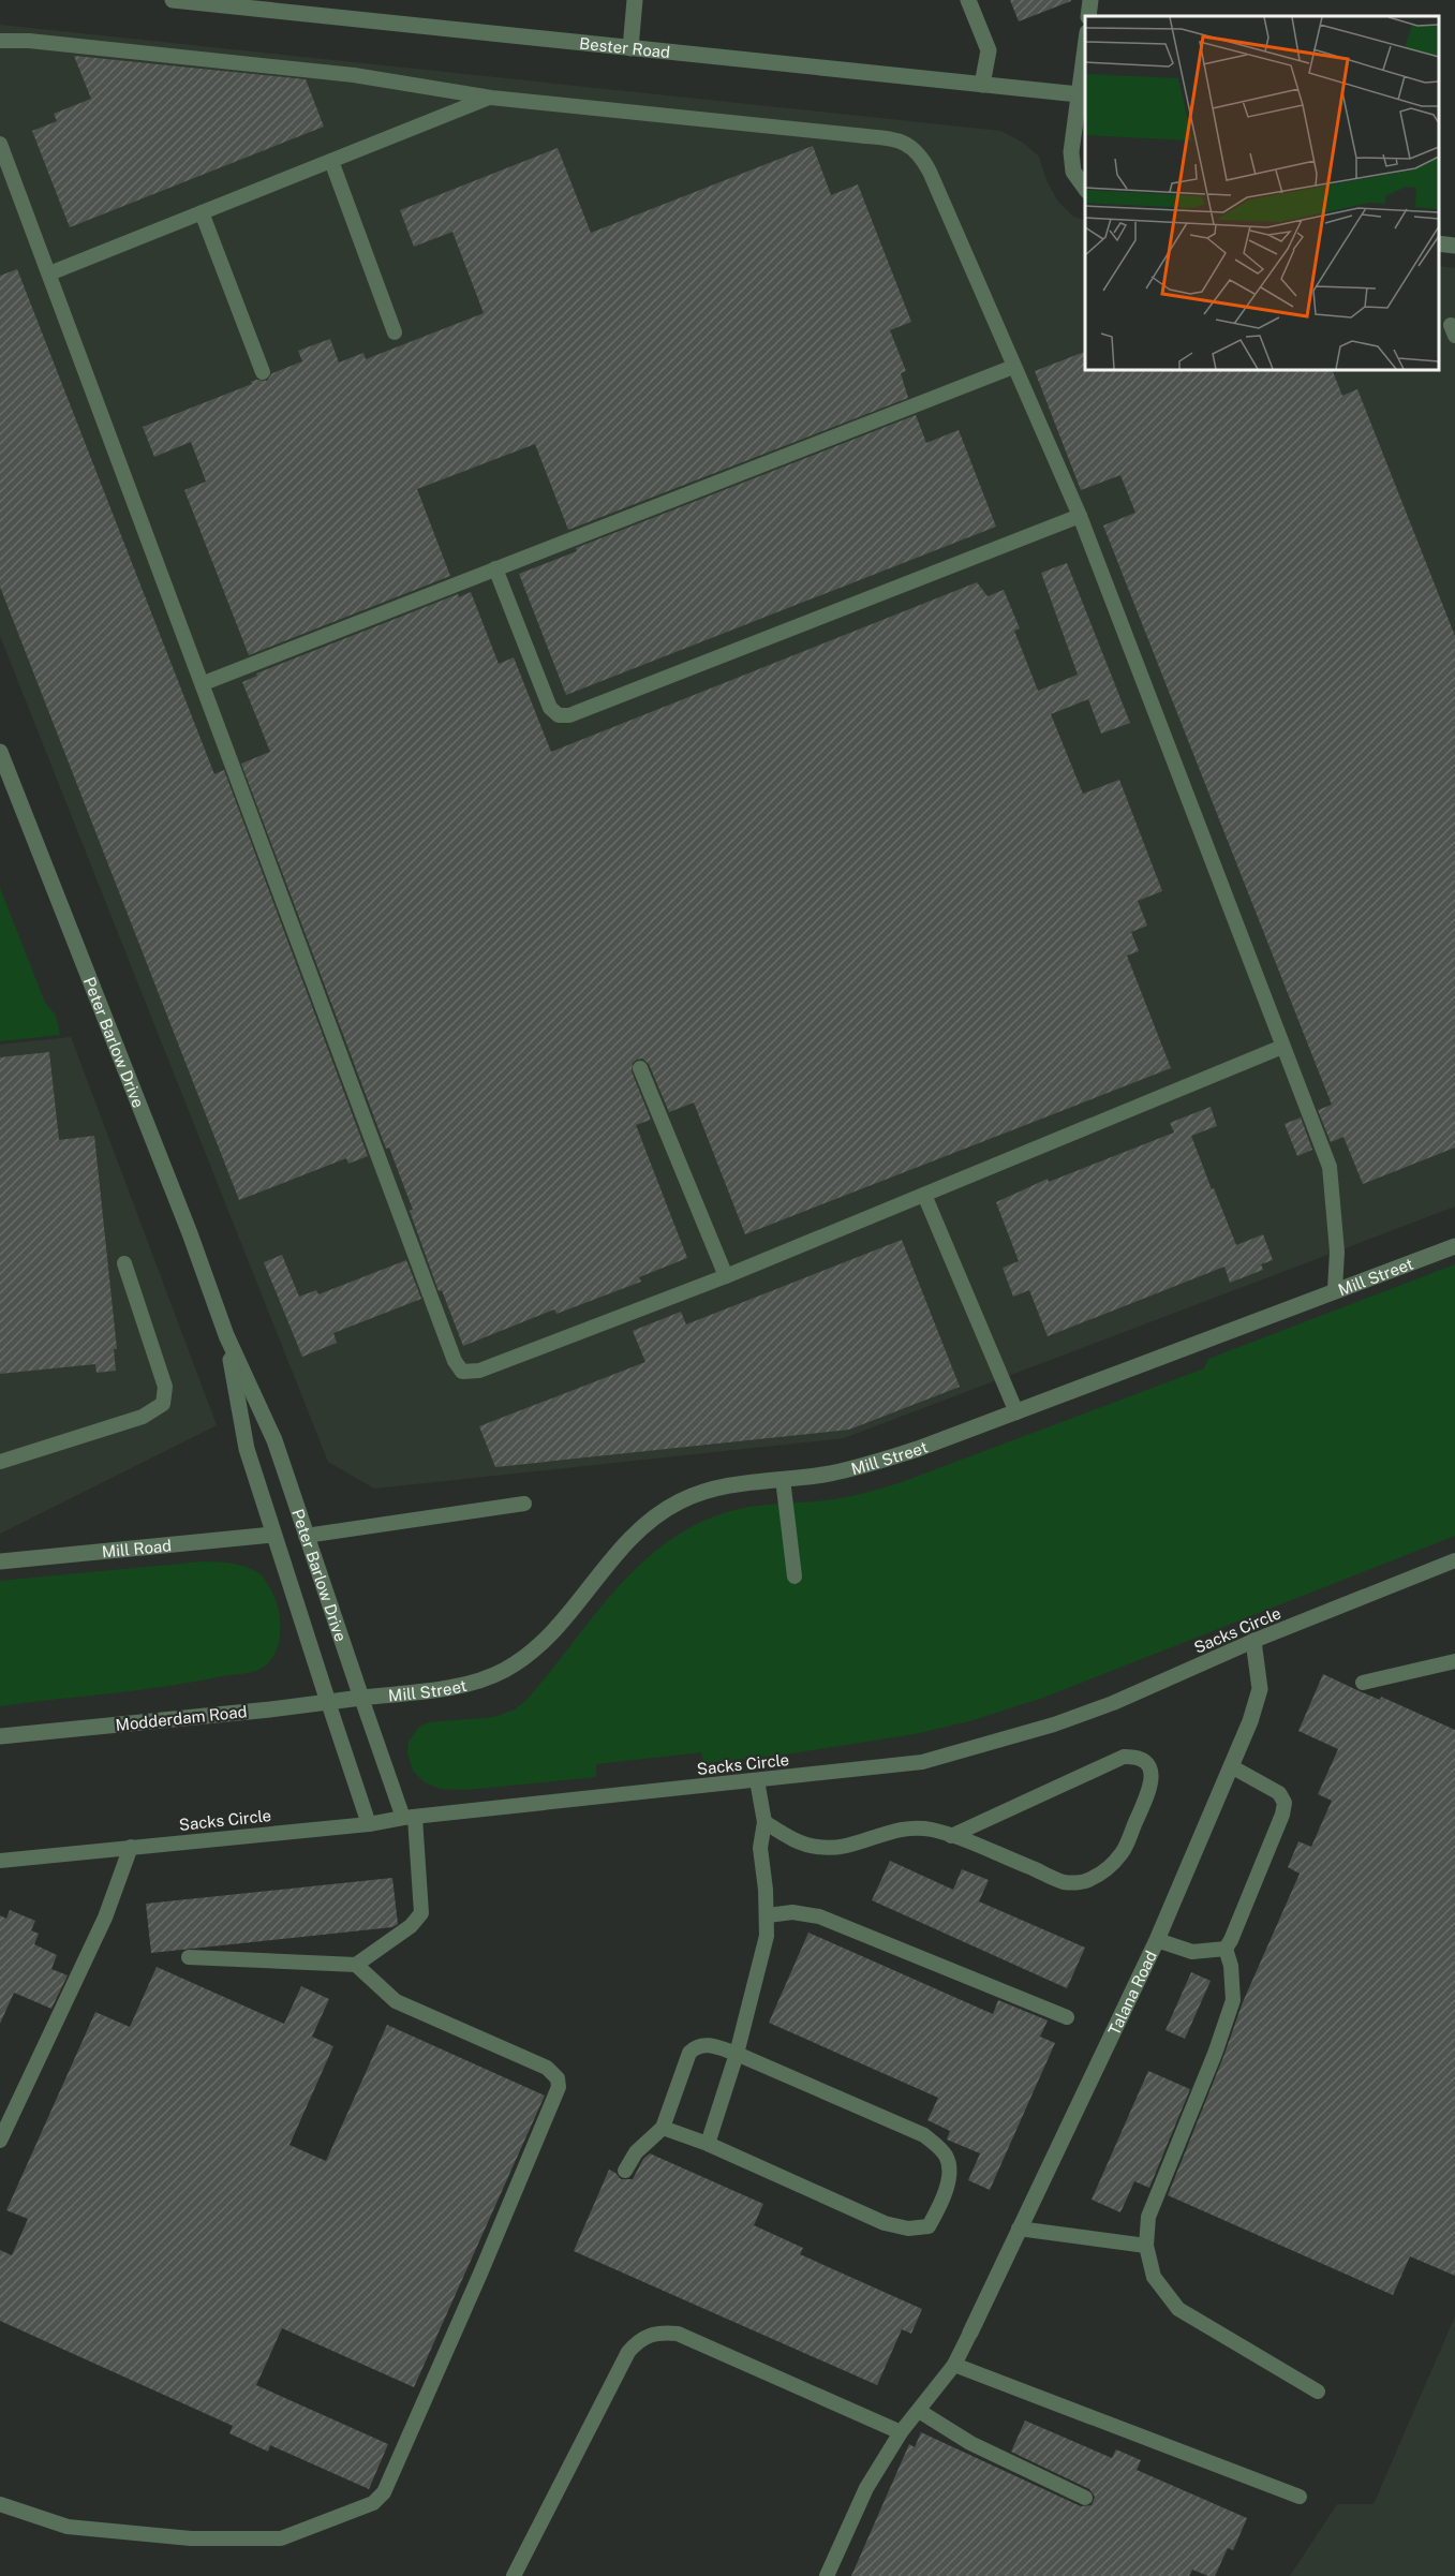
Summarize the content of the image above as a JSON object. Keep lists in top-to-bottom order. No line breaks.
{"streets":{"street":["Bester Road","Peter Barlow Drive","Mill Street","Mill Road","Modderdam Road","Talana Road"],"lane":["Sacks Circle"]},"crossings":[["Peter Barlow Drive","Mill Street"],["Peter Barlow Drive","Mill Road"],["Peter Barlow Drive","Sacks Circle"],["Peter Barlow Drive","Modderdam Road"],["Mill Street","Modderdam Road"],["Sacks Circle","Talana Road"]]}
